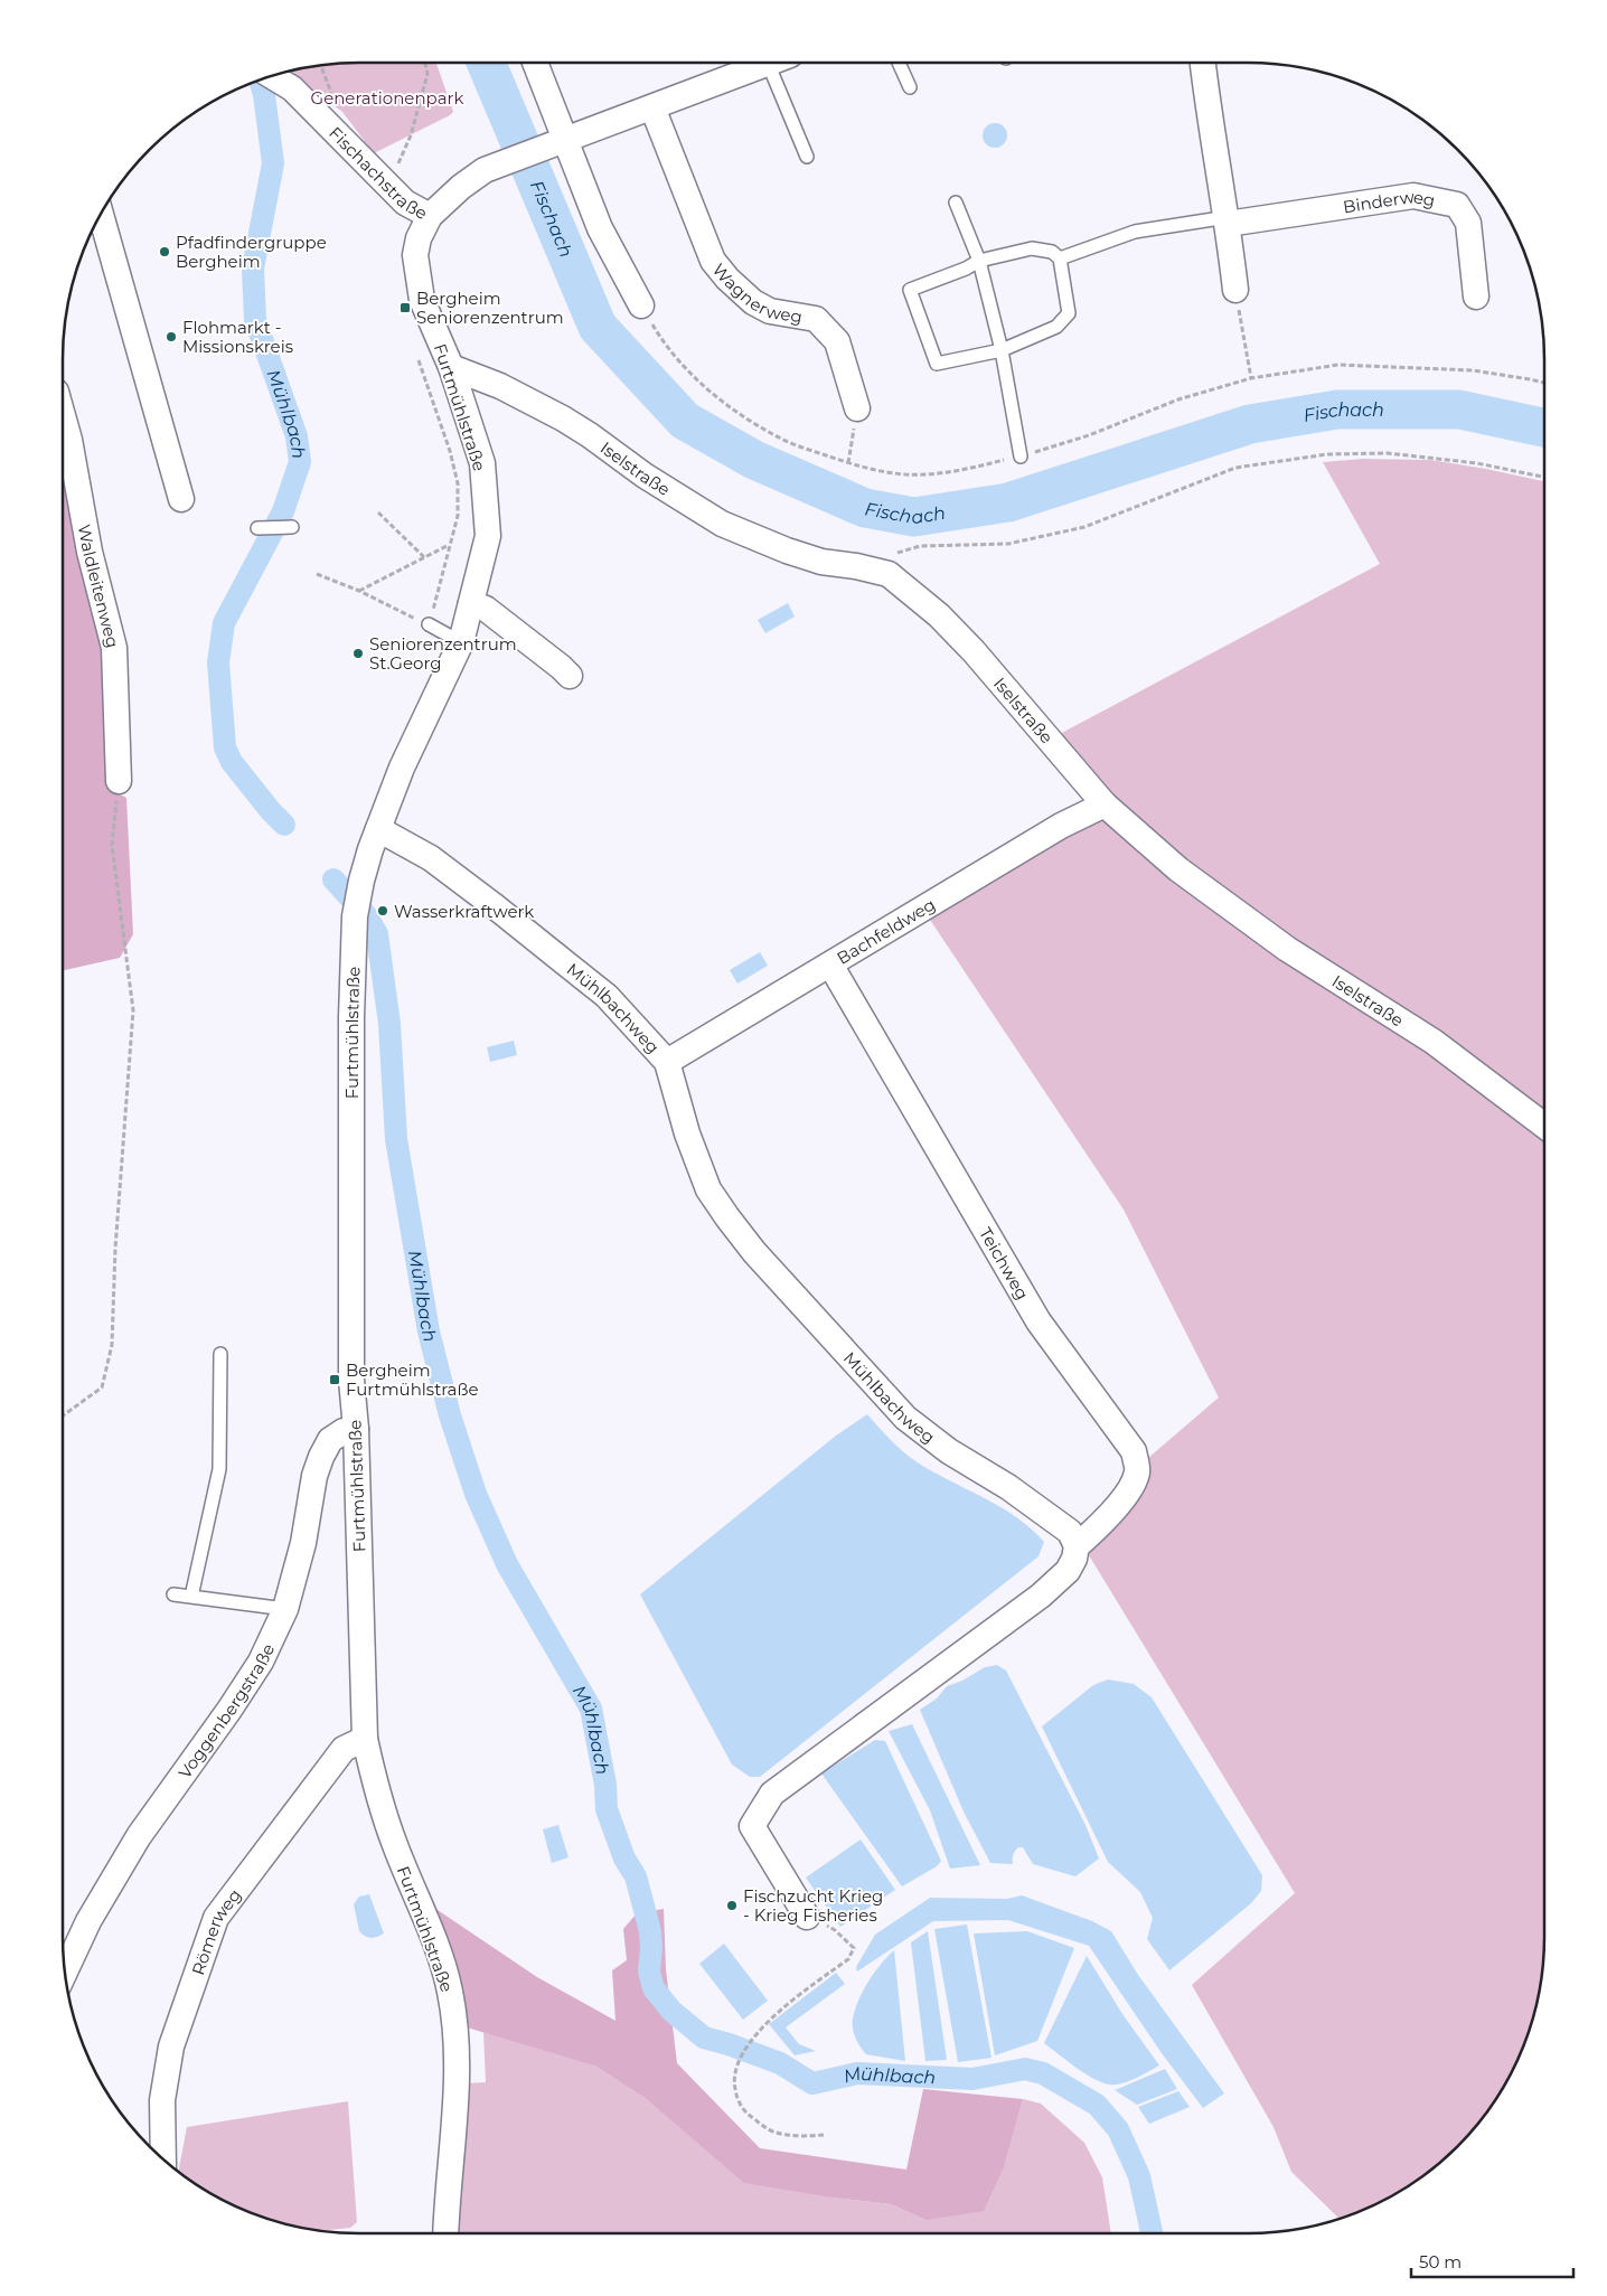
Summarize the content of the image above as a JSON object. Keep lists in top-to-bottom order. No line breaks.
{"streets":{"street":["Fischachstraße","Binderweg","Wagnerweg","Furtmühlstraße","Iselstraße","Waldleitenweg","Bachfeldweg","Mühlbachweg","Teichweg","Voggenbergstraße","Römerweg"]},"crossings":[["Fischachstraße","Wagnerweg"],["Fischachstraße","Furtmühlstraße"],["Furtmühlstraße","Iselstraße"],["Furtmühlstraße","Mühlbachweg"],["Furtmühlstraße","Voggenbergstraße"],["Furtmühlstraße","Römerweg"],["Iselstraße","Bachfeldweg"],["Bachfeldweg","Mühlbachweg"],["Bachfeldweg","Teichweg"],["Mühlbachweg","Teichweg"]],"water":["Fischach","Mühlbach"],"parks":["Generationenpark"],"places":{"other":["Pfadfindergruppe Bergheim","Flohmarkt - Missionskreis","Seniorenzentrum St.Georg","Wasserkraftwerk","Fischzucht Krieg - Krieg Fisheries"],"transit":["Bergheim Seniorenzentrum","Bergheim Furtmühlstraße"]},"scale_bar":"50 m"}
